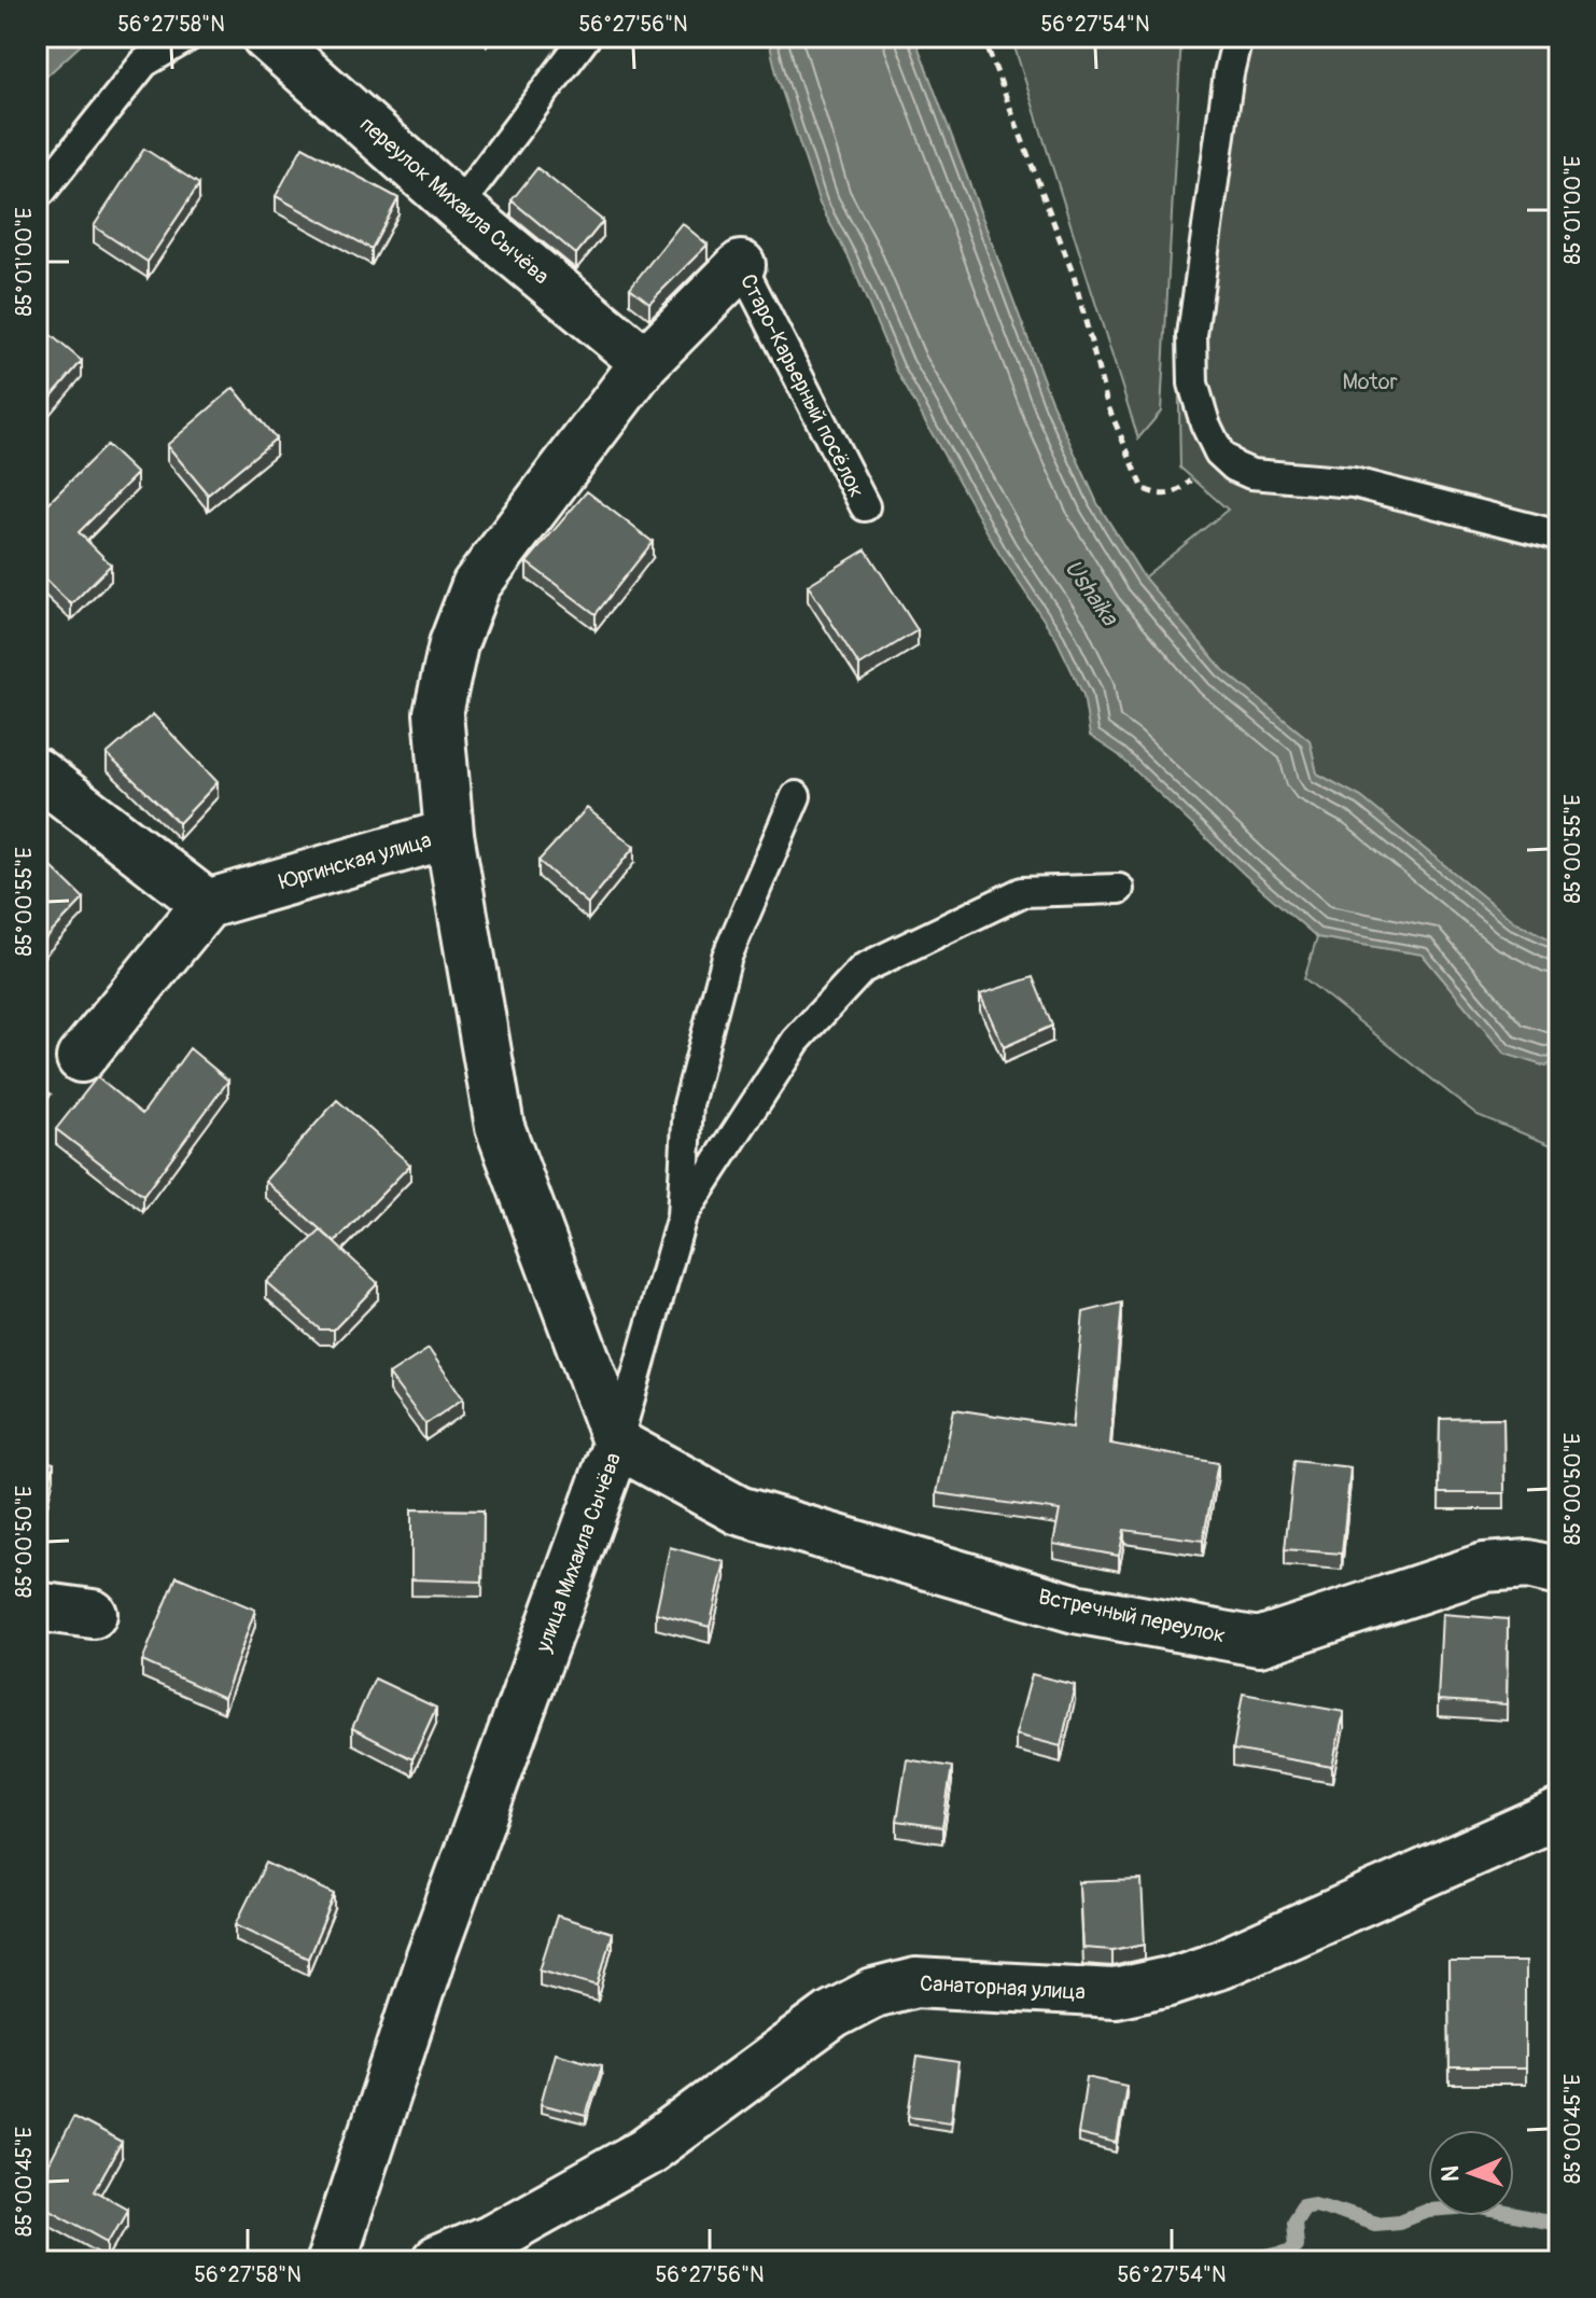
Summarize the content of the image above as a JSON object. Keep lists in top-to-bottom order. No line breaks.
{"streets":{"street":["переулок Михаила Сычёва","Юргинская улица","улица Михаила Сычёва","Встречный переулок","Санаторная улица"],"lane":["Старо-Карьерный посёлок"]},"crossings":[["переулок Михаила Сычёва","Юргинская улица"],["Старо-Карьерный посёлок","Юргинская улица"],["Юргинская улица","улица Михаила Сычёва"],["улица Михаила Сычёва","Встречный переулок"]],"water":["Ushaika"],"parks":["Motor"],"north":"left","coordinates":["56°27'58\"N","56°27'56\"N","56°27'54\"N","85°01'00\"E","85°00'55\"E","85°00'50\"E","85°00'45\"E"]}
